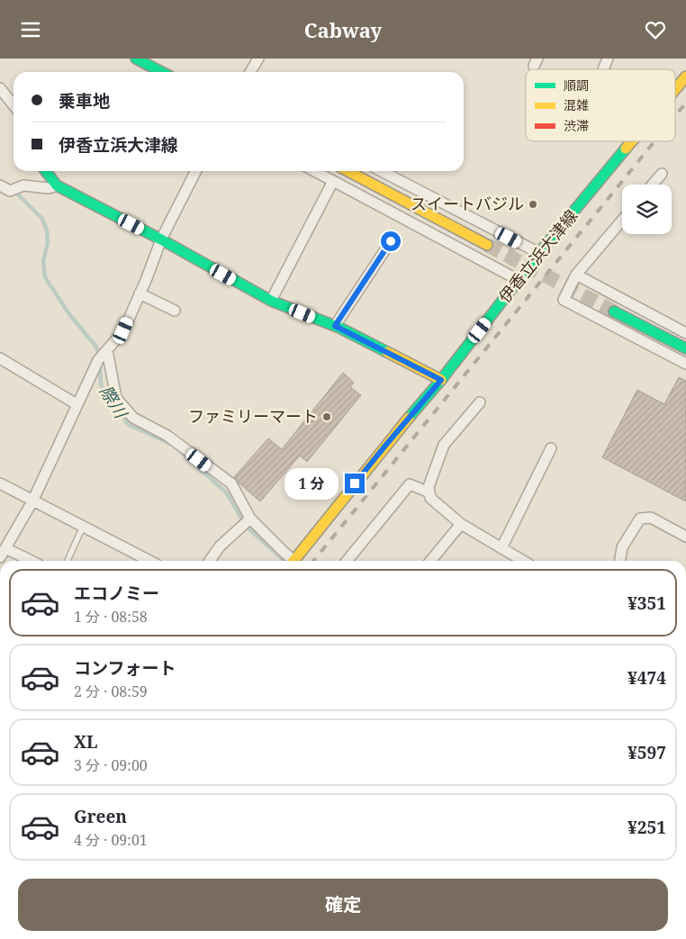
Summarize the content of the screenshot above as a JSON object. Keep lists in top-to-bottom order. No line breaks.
{"streets":{"street":["伊香立浜大津線"]},"water":["際川"],"places":["スイートバジル","ファミリーマート"],"legend":["順調","混雑","渋滞"],"page":{"header":"Cabway","banner":["乗車地","伊香立浜大津線"],"bubble":"1 分","list":[{"name":"エコノミー","note":"1 分 · 08:58","value":"¥351"},{"name":"コンフォート","note":"2 分 · 08:59","value":"¥474"},{"name":"XL","note":"3 分 · 09:00","value":"¥597"},{"name":"Green","note":"4 分 · 09:01","value":"¥251"}],"buttons":"確定"}}
